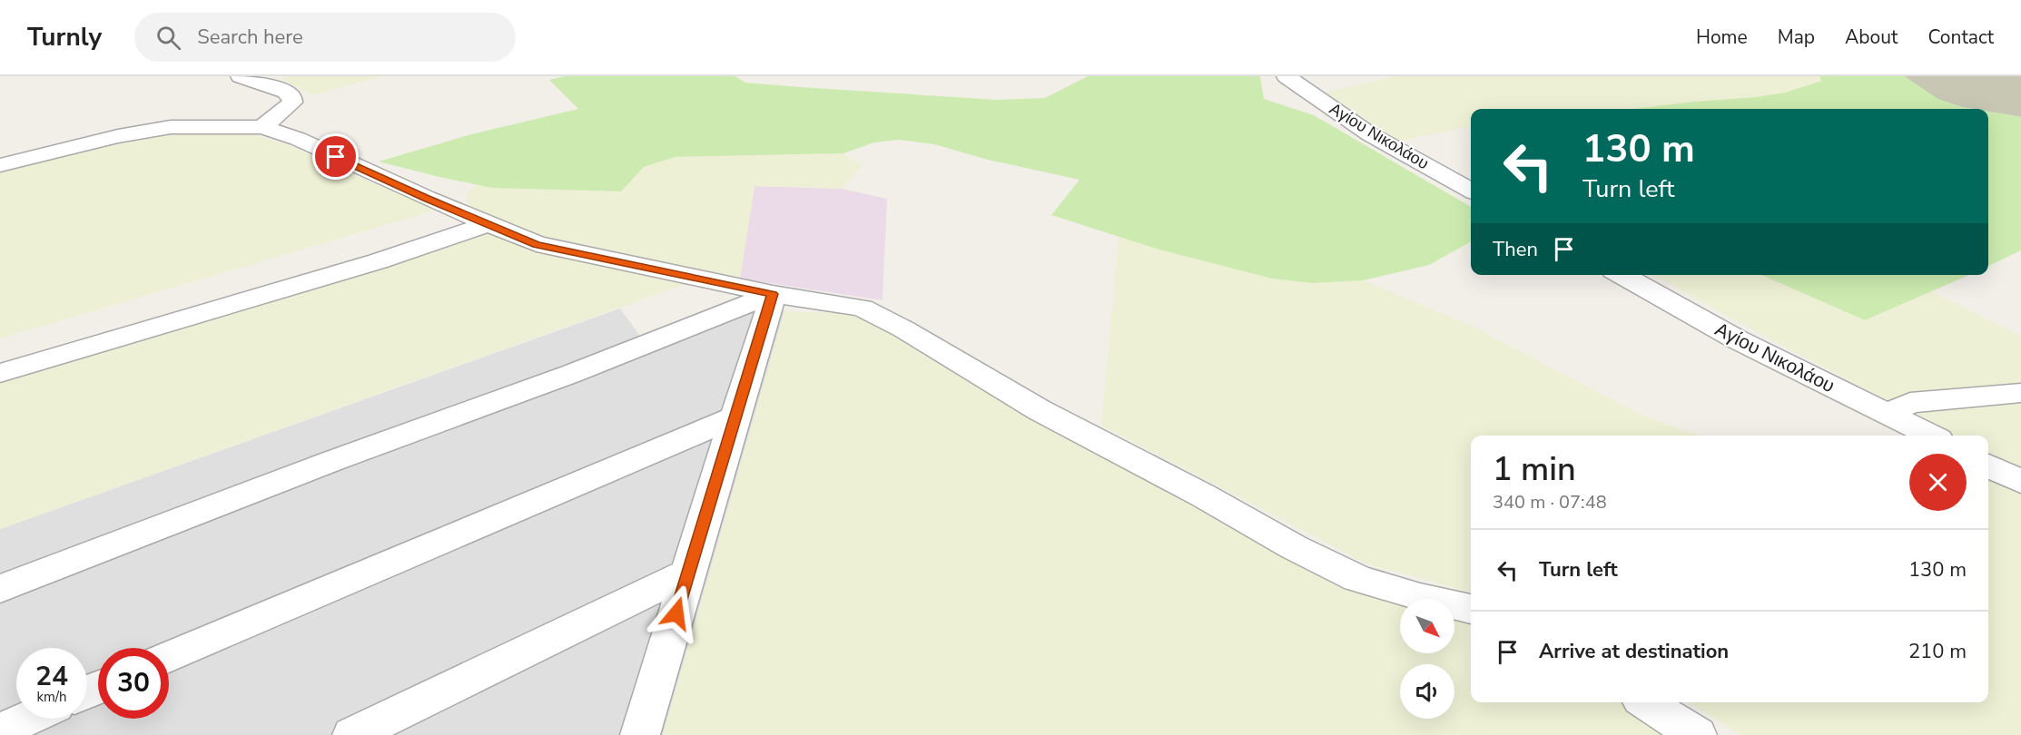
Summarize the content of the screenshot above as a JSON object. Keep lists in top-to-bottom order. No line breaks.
{"streets":{"street":["Αγίου Νικολάου"]},"north":"bottom right","page":{"header":"Turnly","search":"Search here","nav":["Home","Map","About","Contact"],"turn":["130 m","Turn left"],"then":"Then","heading":["1 min","340 m · 07:48"],"list":[{"name":"Turn left","value":"130 m"},{"name":"Arrive at destination","value":"210 m"}],"speed":"24 km/h","limit":"30"}}
